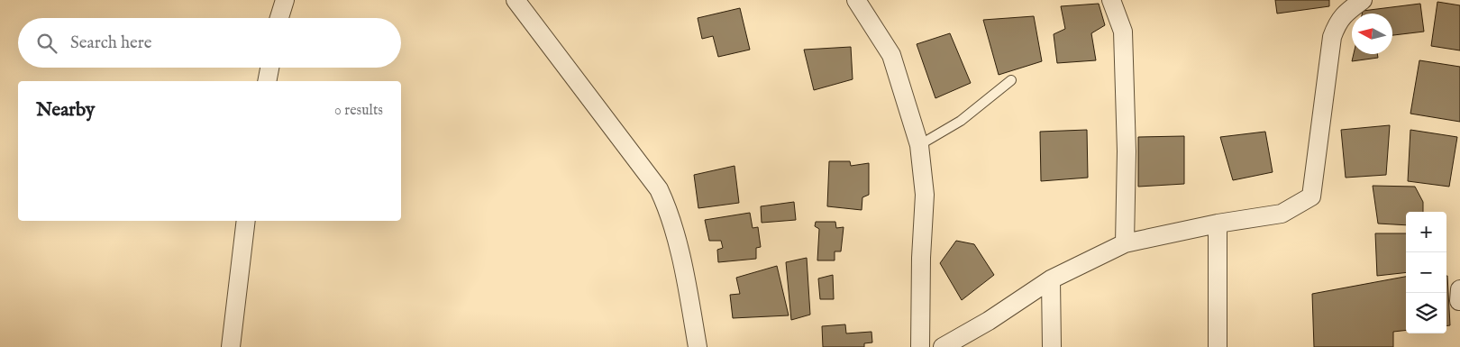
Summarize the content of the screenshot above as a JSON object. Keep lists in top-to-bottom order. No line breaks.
{"north":"left","page":{"search":"Search here","heading":["Nearby","0 results"],"map_buttons":["+","−"]}}
